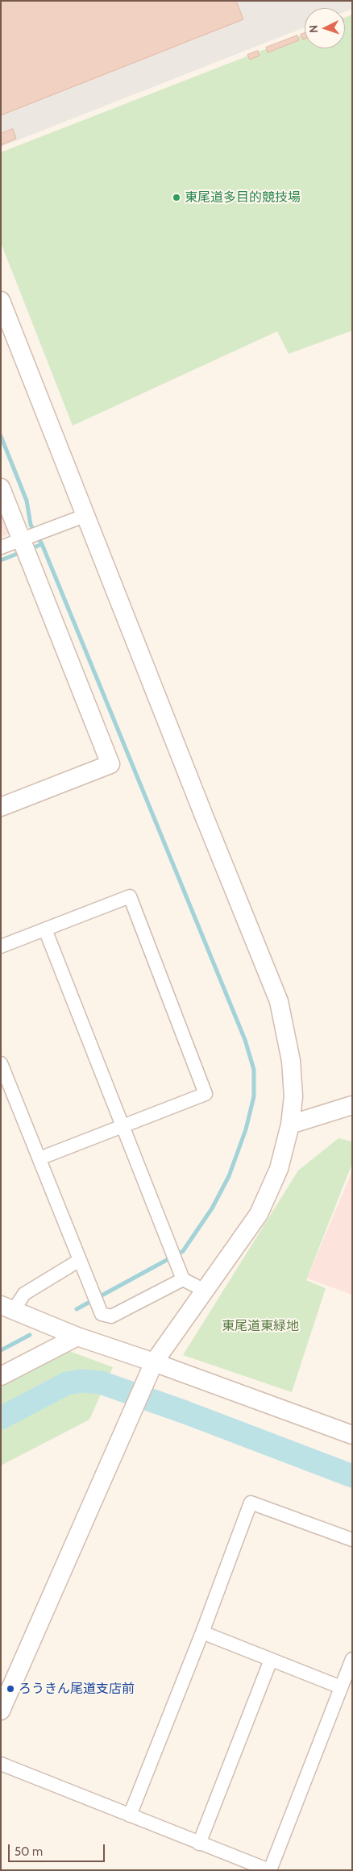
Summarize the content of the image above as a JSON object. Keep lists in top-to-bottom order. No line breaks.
{"parks":["東尾道東緑地"],"places":["東尾道多目的競技場","ろうきん尾道支店前"],"scale_bar":"50 m","north":"left"}
